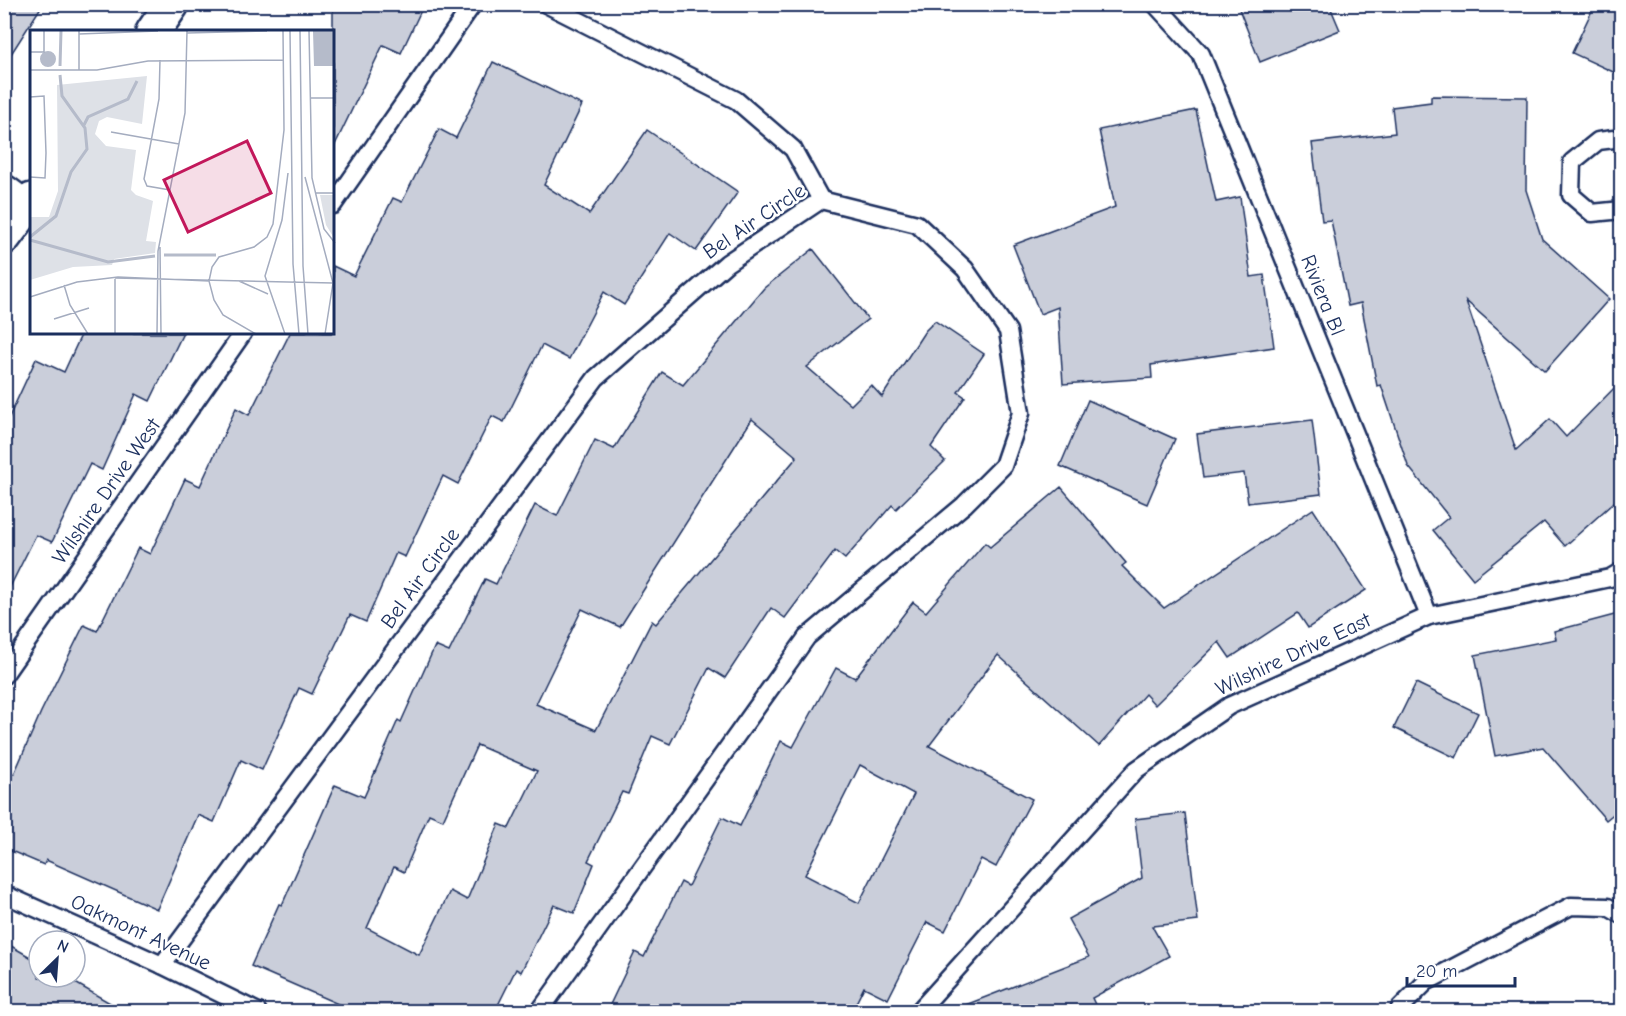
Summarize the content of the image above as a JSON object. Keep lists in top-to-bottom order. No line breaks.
{"streets":{"lane":["Bel Air Circle","Riviera Bl","Wilshire Drive West","Wilshire Drive East","Oakmont Avenue"]},"crossings":[["Bel Air Circle","Oakmont Avenue"],["Riviera Bl","Wilshire Drive East"]],"scale_bar":"20 m","north":"top right"}
